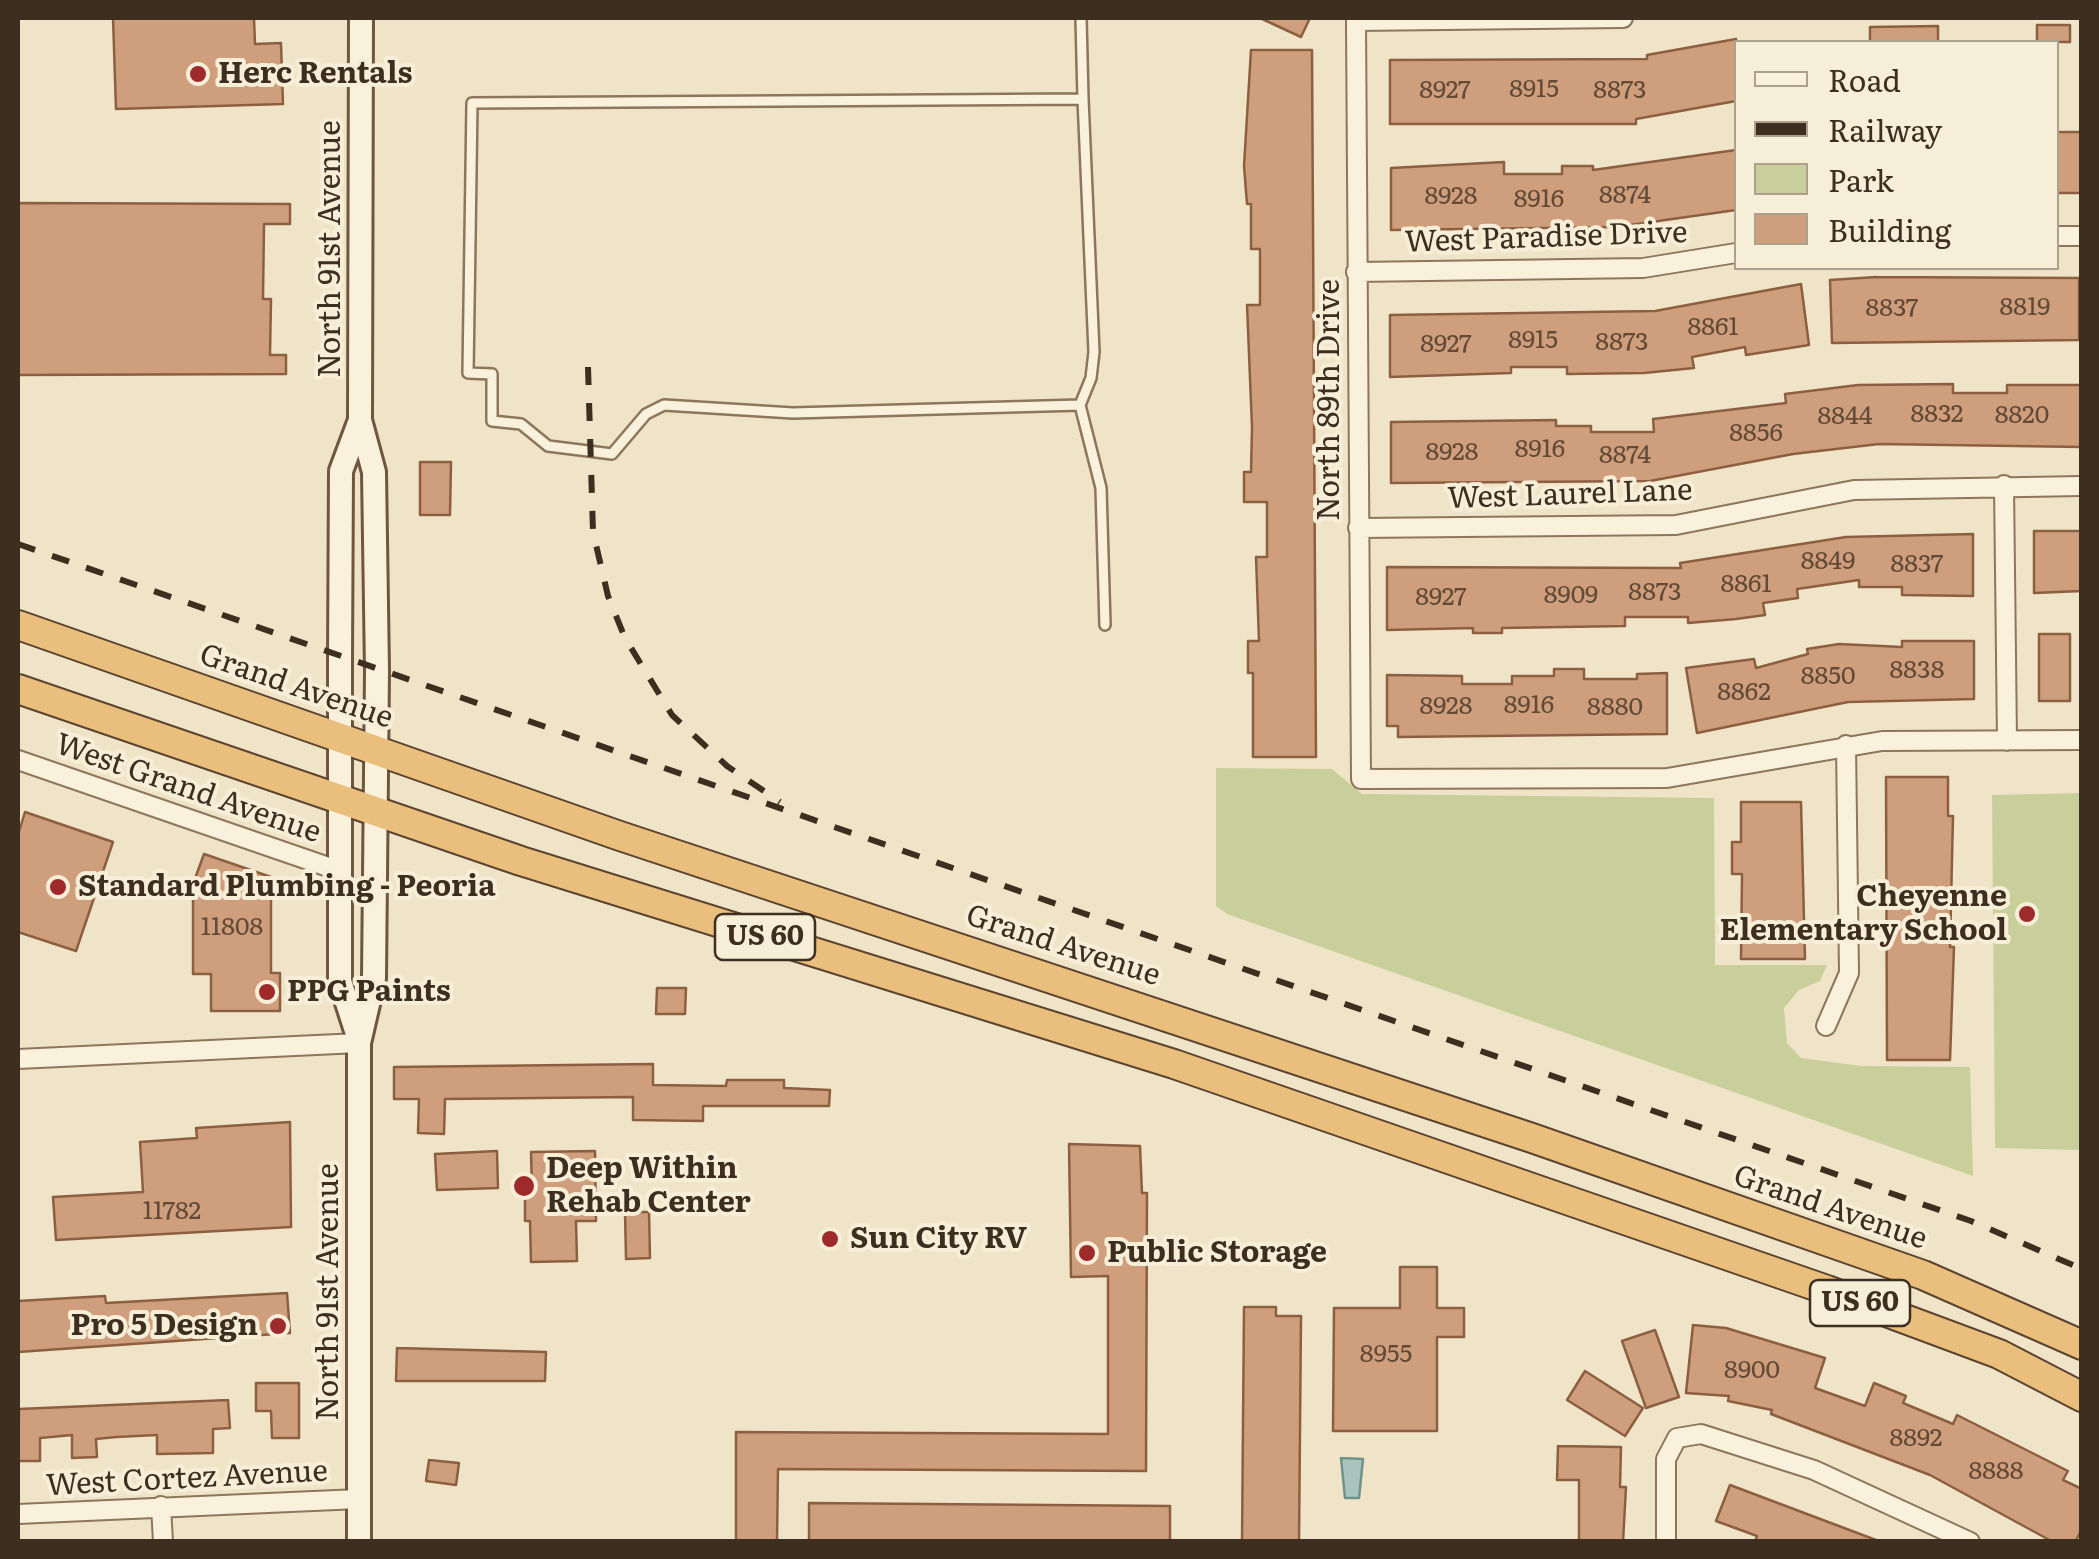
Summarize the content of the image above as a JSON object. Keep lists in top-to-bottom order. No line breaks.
{"streets":{"highway":["Grand Avenue","US 60"],"main road":["North 91st Avenue"],"street":["West Paradise Drive","North 89th Drive","West Laurel Lane","West Grand Avenue","West Cortez Avenue"]},"crossings":[["West Paradise Drive","North 89th Drive"],["North 91st Avenue","Grand Avenue"],["North 91st Avenue","West Grand Avenue"],["North 91st Avenue","US 60"],["North 91st Avenue","West Cortez Avenue"],["North 89th Drive","West Laurel Lane"]],"places":["Herc Rentals","Standard Plumbing - Peoria","Cheyenne Elementary School","PPG Paints","Deep Within Rehab Center","Sun City RV","Public Storage","Pro 5 Design"],"house_numbers":["8915","8927","8873","8874","8928","8916","8819","8837","8861","8915","8873","8927","8832","8820","8844","8856","8916","8928","8874","8849","8837","8861","8873","8909","8927","8838","8850","8862","8916","8928","8880","11808","11782","8955","8900","8892","8888"],"legend":["Road","Railway","Park","Building"]}
